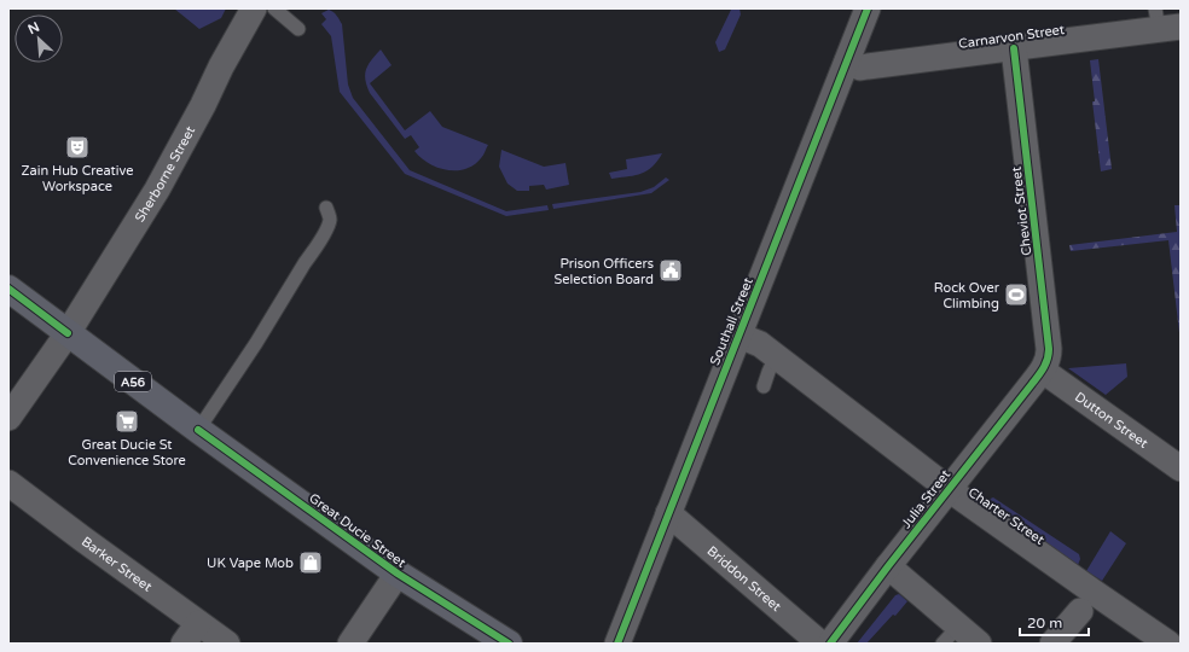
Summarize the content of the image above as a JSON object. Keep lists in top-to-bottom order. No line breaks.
{"streets":{"highway":["A56","Great Ducie Street"],"street":["Carnarvon Street","Sherborne Street","Cheviot Street","Southall Street","Dutton Street","Julia Street","Charter Street","Barker Street","Briddon Street"]},"crossings":[["Carnarvon Street","Cheviot Street"],["Carnarvon Street","Southall Street"],["Sherborne Street","A56"],["Sherborne Street","Great Ducie Street"],["Cheviot Street","Dutton Street"],["Cheviot Street","Julia Street"],["Southall Street","Charter Street"],["Southall Street","Briddon Street"],["A56","Great Ducie Street"],["Dutton Street","Julia Street"],["Julia Street","Charter Street"]],"places":{"theatre":["Zain Hub Creative Workspace"],"public building":["Prison Officers Selection Board"],"sports":["Rock Over Climbing"],"supermarket":["Great Ducie St Convenience Store"],"shop":["UK Vape Mob"]},"scale_bar":"20 m","north":"top left"}
